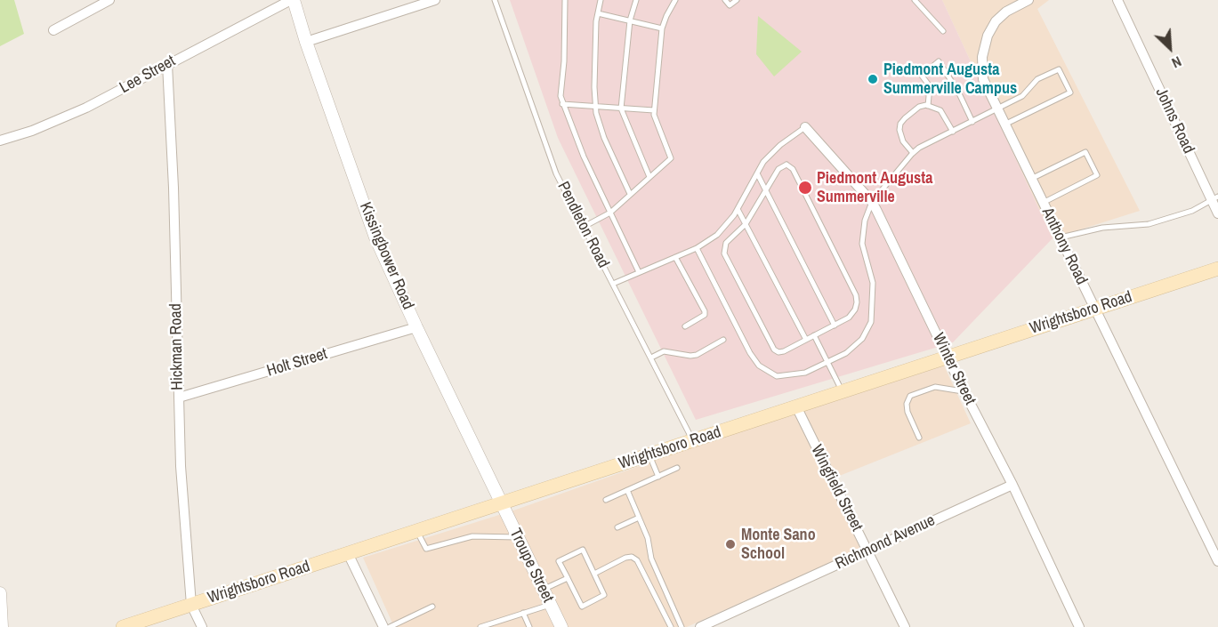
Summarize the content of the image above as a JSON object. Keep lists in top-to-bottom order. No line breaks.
{"streets":{"main road":["Wrightsboro Road"],"street":["Lee Street","Johns Road","Anthony Road","Kissingbower Road","Hickman Road","Holt Street","Winter Street","Wingfield Street","Richmond Avenue","Troupe Street"],"lane":["Pendleton Road"]},"crossings":[["Lee Street","Kissingbower Road"],["Lee Street","Hickman Road"],["Pendleton Road","Wrightsboro Road"],["Anthony Road","Wrightsboro Road"],["Kissingbower Road","Wrightsboro Road"],["Kissingbower Road","Holt Street"],["Kissingbower Road","Troupe Street"],["Wrightsboro Road","Hickman Road"],["Wrightsboro Road","Winter Street"],["Wrightsboro Road","Wingfield Street"],["Wrightsboro Road","Troupe Street"],["Hickman Road","Holt Street"],["Winter Street","Richmond Avenue"],["Wingfield Street","Richmond Avenue"]],"places":["Piedmont Augusta Summerville Campus","Piedmont Augusta Summerville","Monte Sano School"],"north":"bottom right"}
